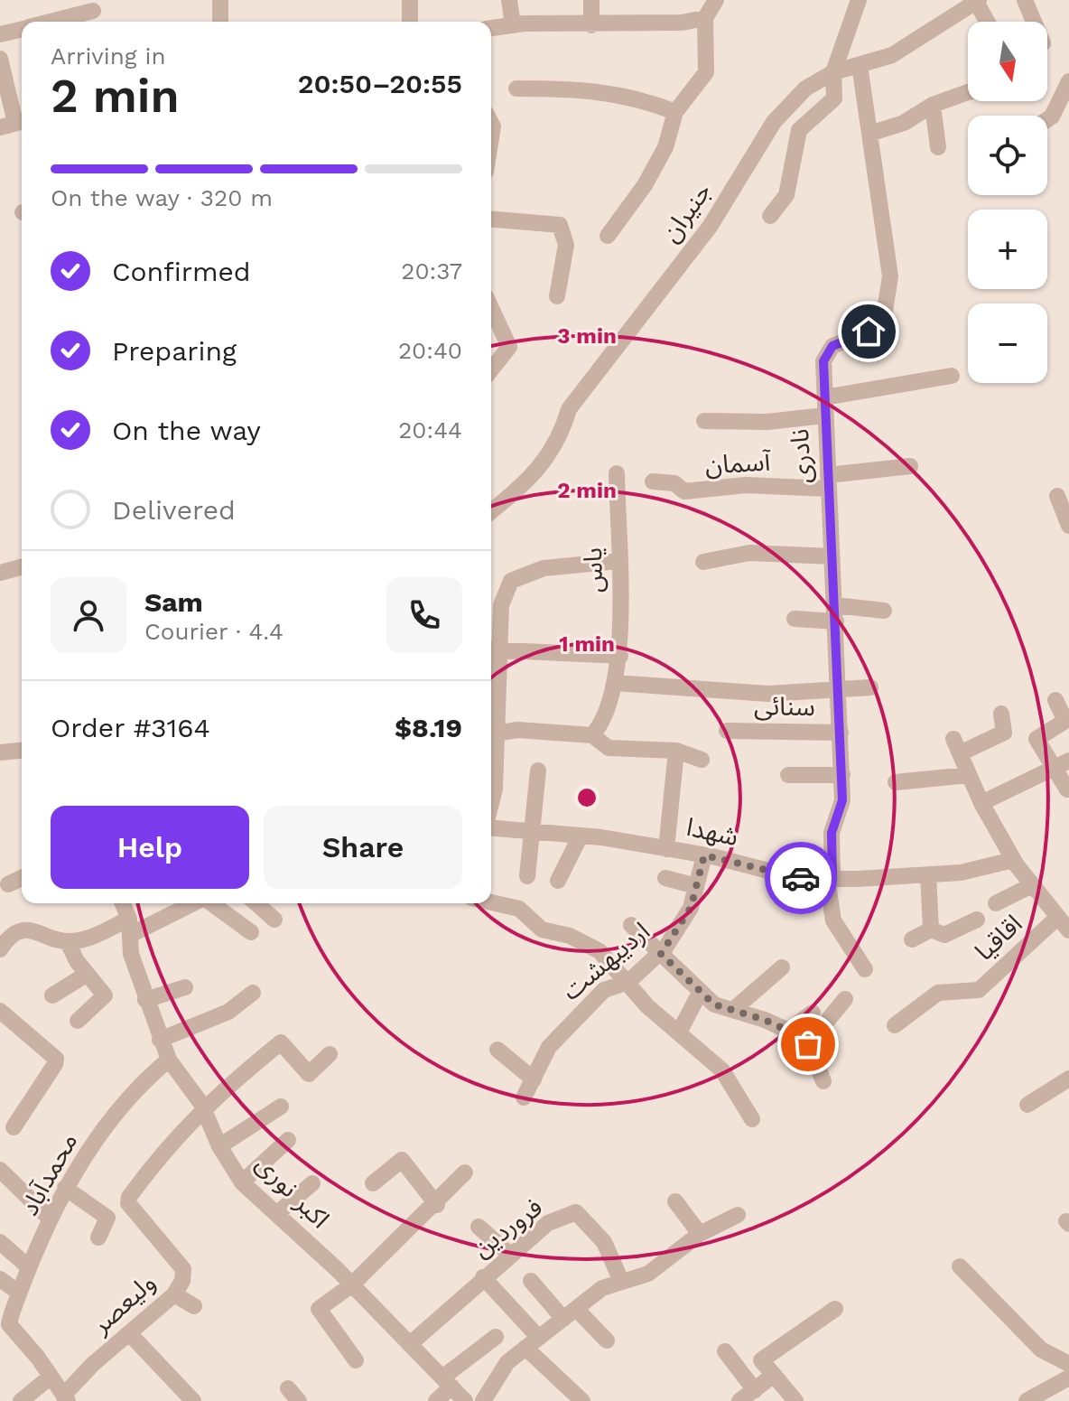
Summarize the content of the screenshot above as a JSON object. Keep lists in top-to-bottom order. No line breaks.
{"streets":{"street":["جنیران","نادری","آسمان","یاس","سنائی","شهدا","اقاقیا","اردیبهشت","محمدآباد","اکبر نوری","فروردین","ولیعصر"]},"crossings":[["جنیران","نادری"],["نادری","آسمان"],["نادری","سنائی"],["نادری","شهدا"],["شهدا","اردیبهشت"],["محمدآباد","اکبر نوری"],["محمدآباد","ولیعصر"],["اکبر نوری","فروردین"],["اکبر نوری","ولیعصر"]],"north":"bottom","page":{"map_buttons":["+","−"],"heading":["2 min","Arriving in","20:50–20:55"],"panel":["Sam","Courier · 4.4","Order #3164","$8.19"],"bar":"On the way · 320 m","list":[["Confirmed","20:37"],["Preparing","20:40"],["On the way","20:44"],"Delivered"],"buttons":["Help","Share"]},"rings":["3 min","2 min","1 min"]}
